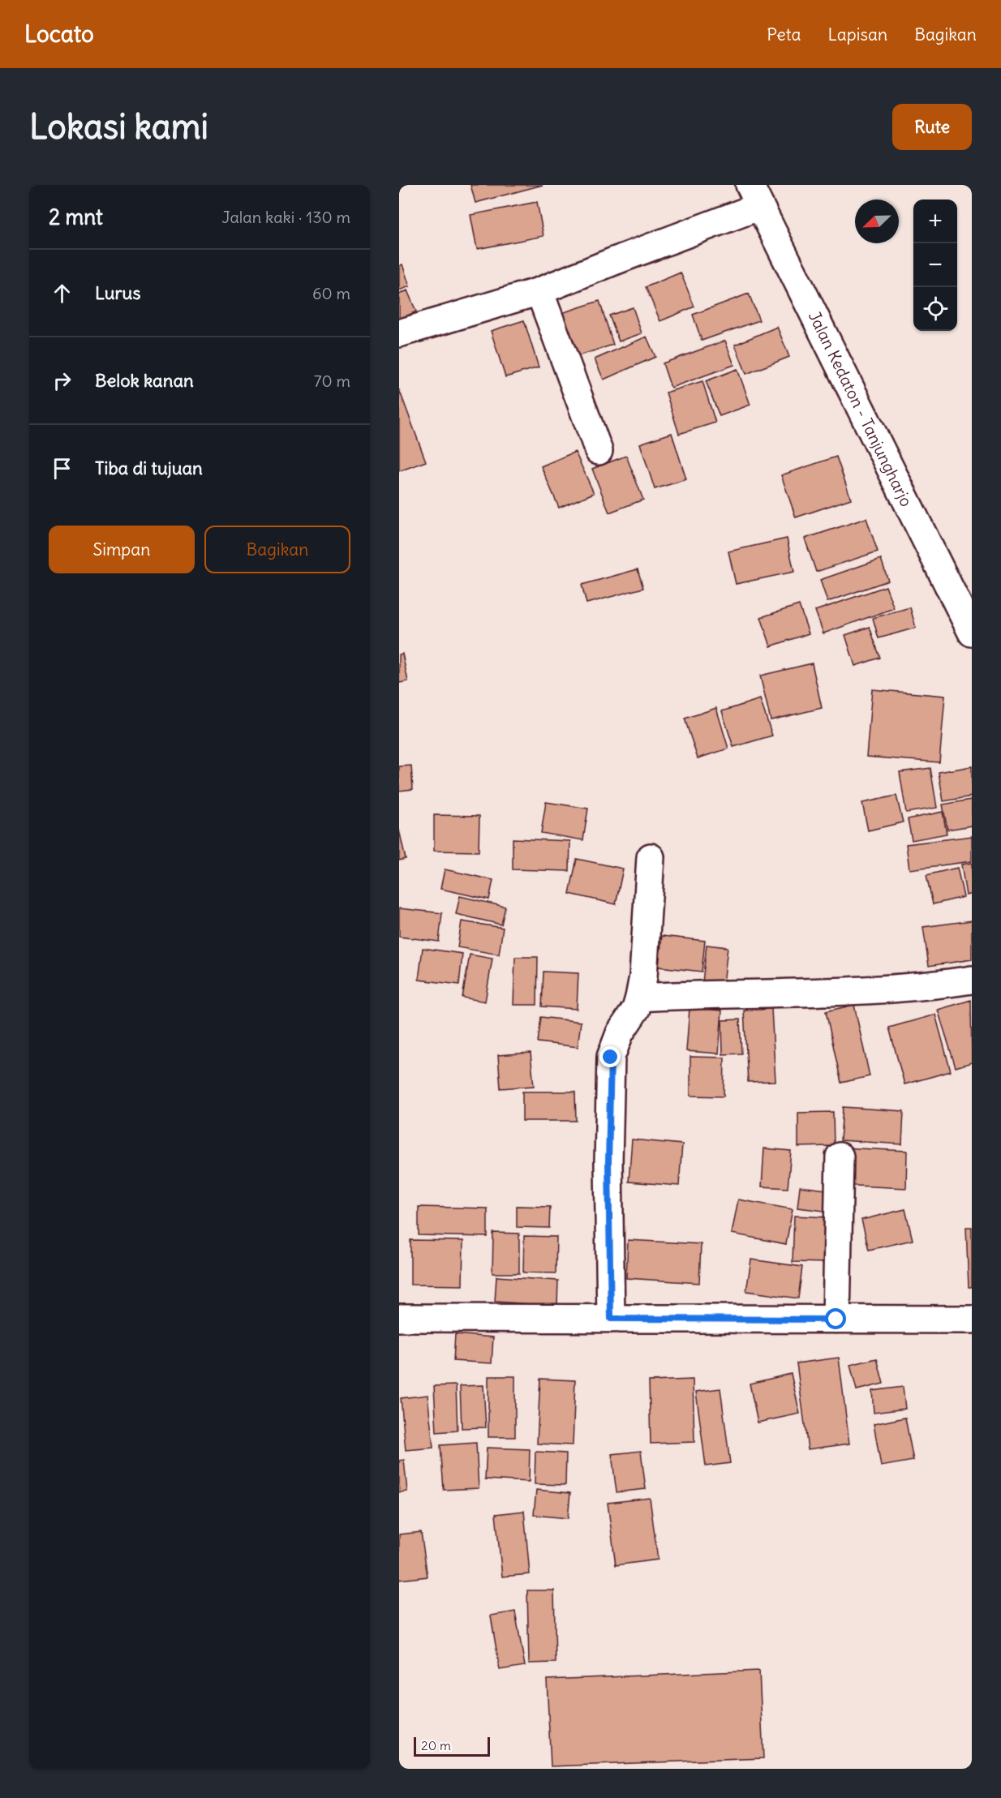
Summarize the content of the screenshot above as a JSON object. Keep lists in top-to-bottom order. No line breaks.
{"streets":{"street":["Jalan Kedaton - Tanjungharjo"]},"scale_bar":"20 m","north":"bottom left","page":{"header":"Locato","nav":["Peta","Lapisan","Bagikan"],"buttons":["Rute",["Simpan","Bagikan"]],"title":"Lokasi kami","heading":["2 mnt","Jalan kaki · 130 m"],"map_buttons":["+","−"],"list":[["Lurus","60 m"],["Belok kanan","70 m"],"Tiba di tujuan"],"scale":"20 m"}}
